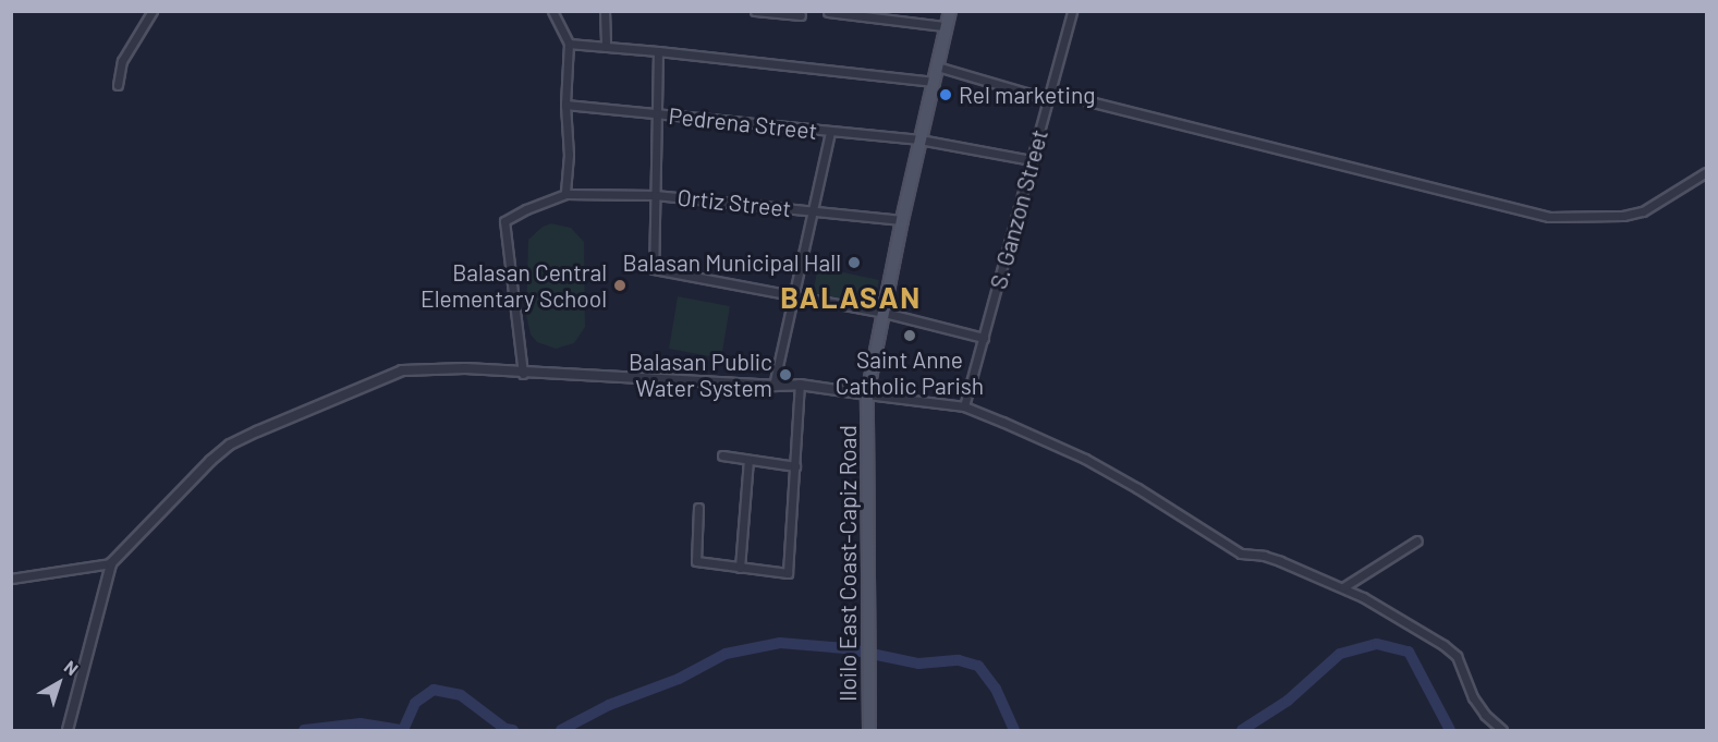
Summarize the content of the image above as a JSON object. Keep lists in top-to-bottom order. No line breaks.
{"streets":{"main road":["Iloilo East Coast-Capiz Road"],"street":["Pedrena Street","Ortiz Street","S. Ganzon Street"]},"crossings":[["Pedrena Street","S. Ganzon Street"],["Pedrena Street","Iloilo East Coast-Capiz Road"],["Ortiz Street","Iloilo East Coast-Capiz Road"]],"districts":["BALASAN"],"places":["Rel marketing","Balasan Municipal Hall","Balasan Central Elementary School","Saint Anne Catholic Parish","Balasan Public Water System"],"north":"top right"}
